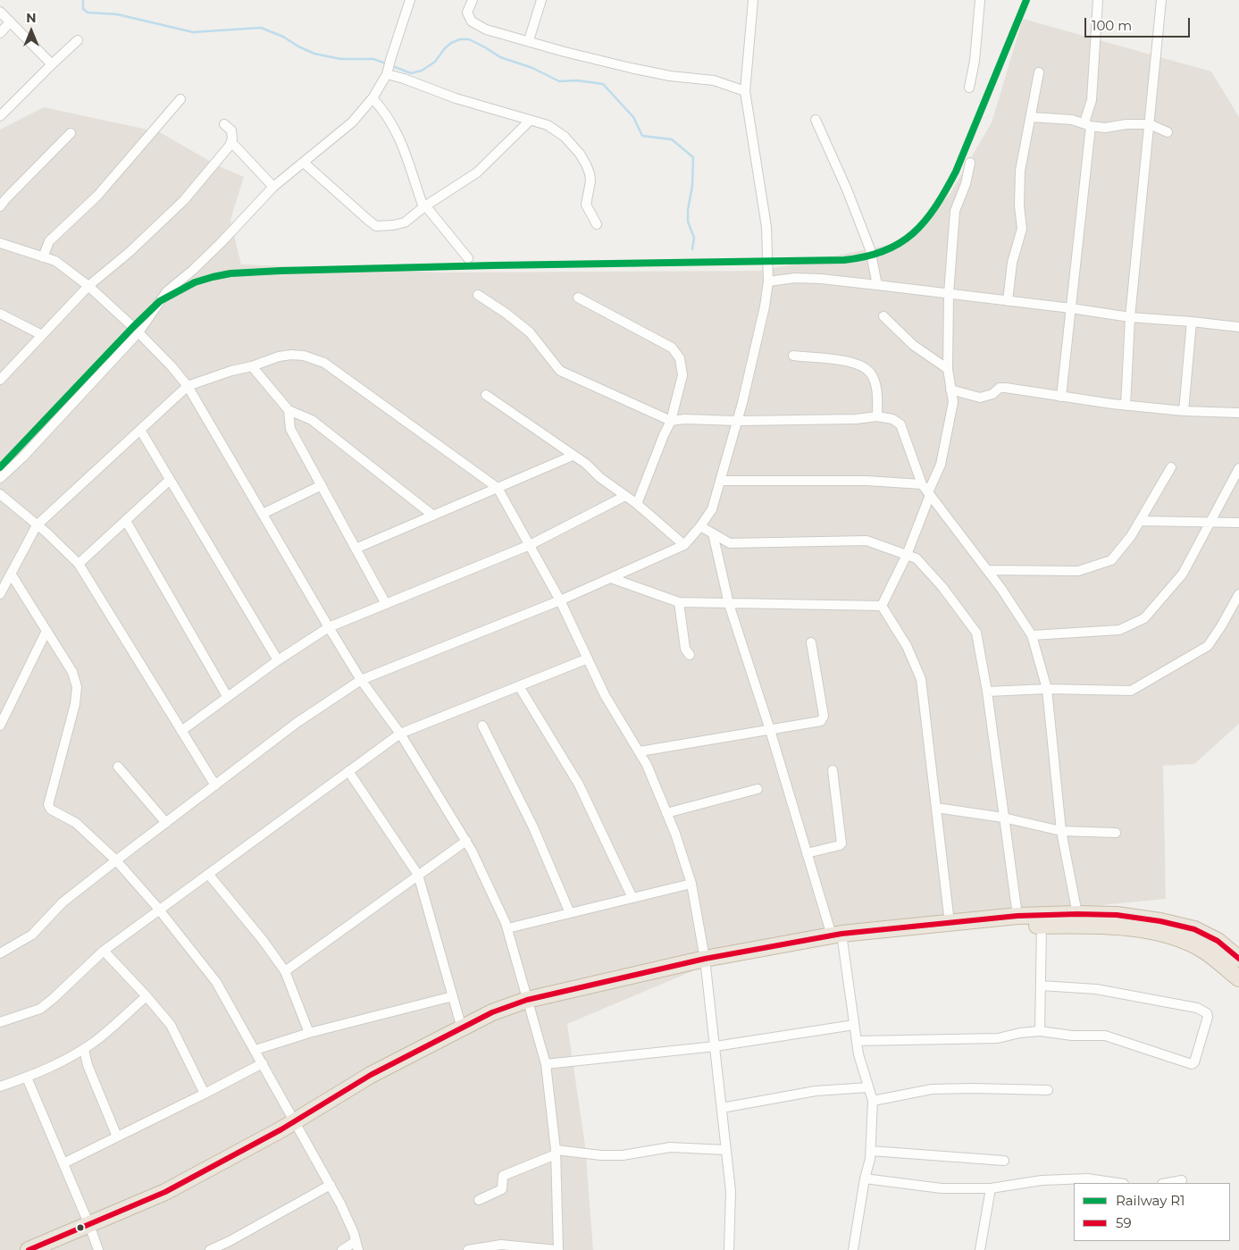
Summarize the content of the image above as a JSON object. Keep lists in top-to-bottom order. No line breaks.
{"lines":["rail line R1","transit line 59"],"legend":["Railway R1","59"],"scale_bar":"100 m","north":"top"}
